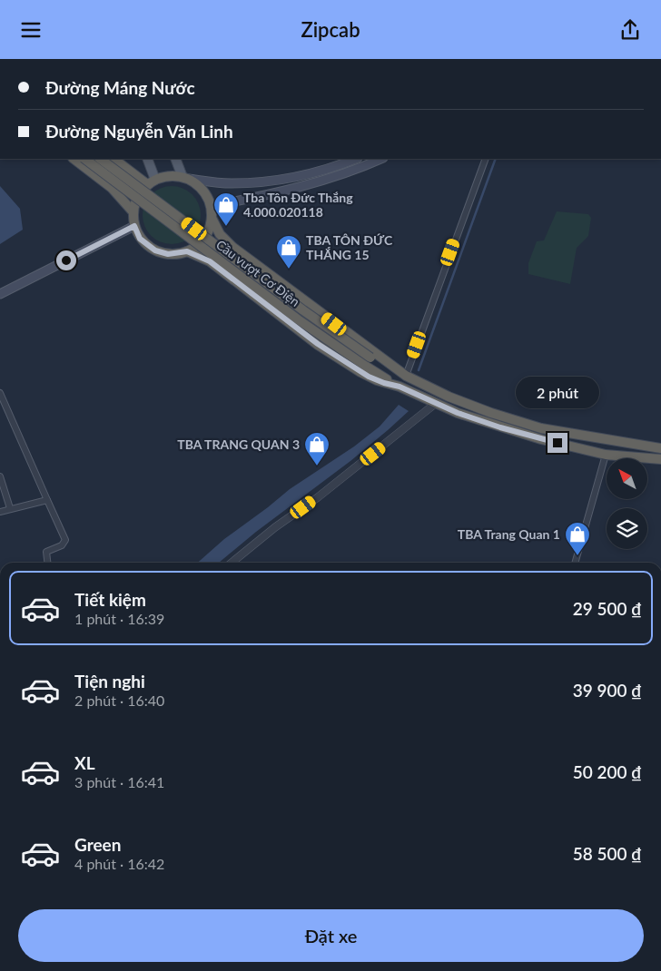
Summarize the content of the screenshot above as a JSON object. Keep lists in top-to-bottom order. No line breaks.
{"streets":{"highway":["Cầu vượt Cơ Điện"]},"places":{"shop":["Tba Tôn Đức Thắng 4.000.020118","TBA TÔN ĐỨC THẮNG 15","TBA TRANG QUAN 3","TBA Trang Quan 1"]},"north":"top left","page":{"header":"Zipcab","banner":["Đường Máng Nước","Đường Nguyễn Văn Linh"],"bubble":"2 phút","list":[{"name":"Tiết kiệm","note":"1 phút · 16:39","value":"29 500 ₫"},{"name":"Tiện nghi","note":"2 phút · 16:40","value":"39 900 ₫"},{"name":"XL","note":"3 phút · 16:41","value":"50 200 ₫"},{"name":"Green","note":"4 phút · 16:42","value":"58 500 ₫"}],"buttons":"Đặt xe"}}
